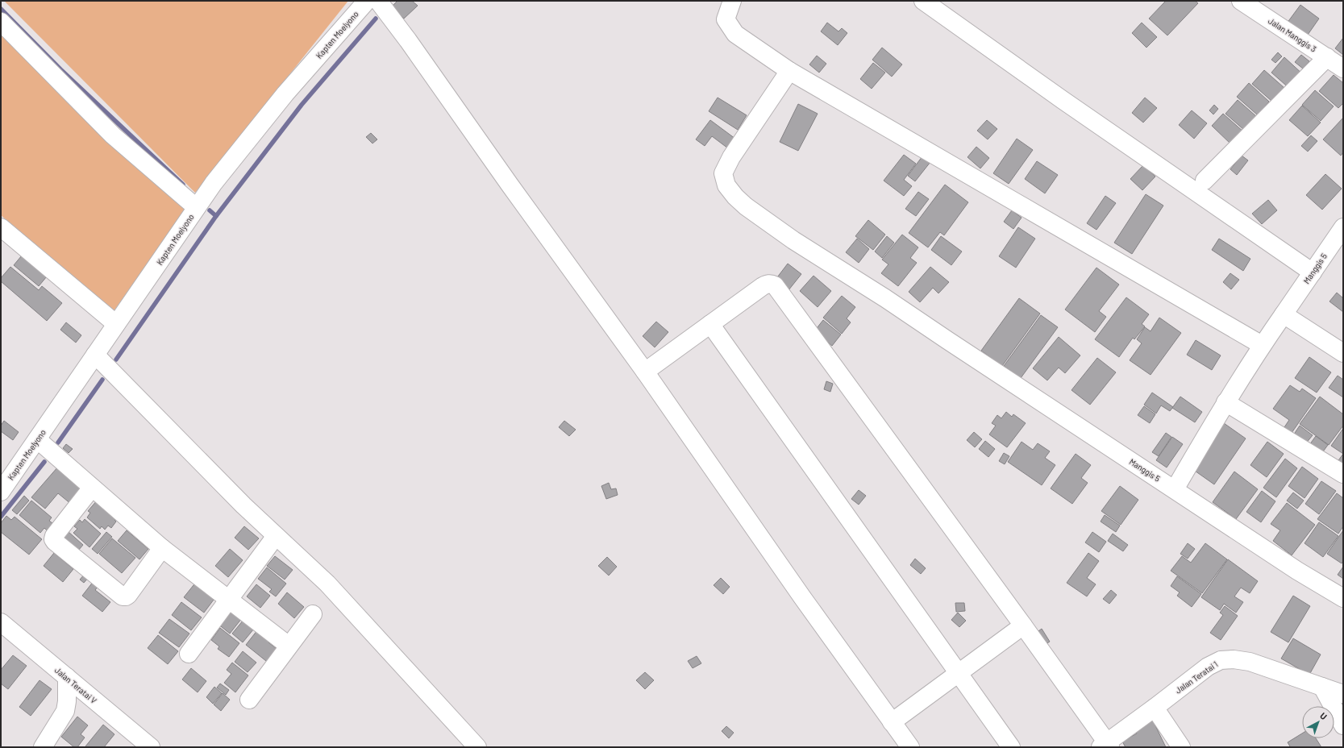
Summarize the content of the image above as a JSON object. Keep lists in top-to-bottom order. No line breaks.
{"streets":{"street":["Kapten Moelyono","Jalan Manggis 3","Manggis 5","Jalan Teratai 1","Jalan Teratai V"]},"north":"top right"}
